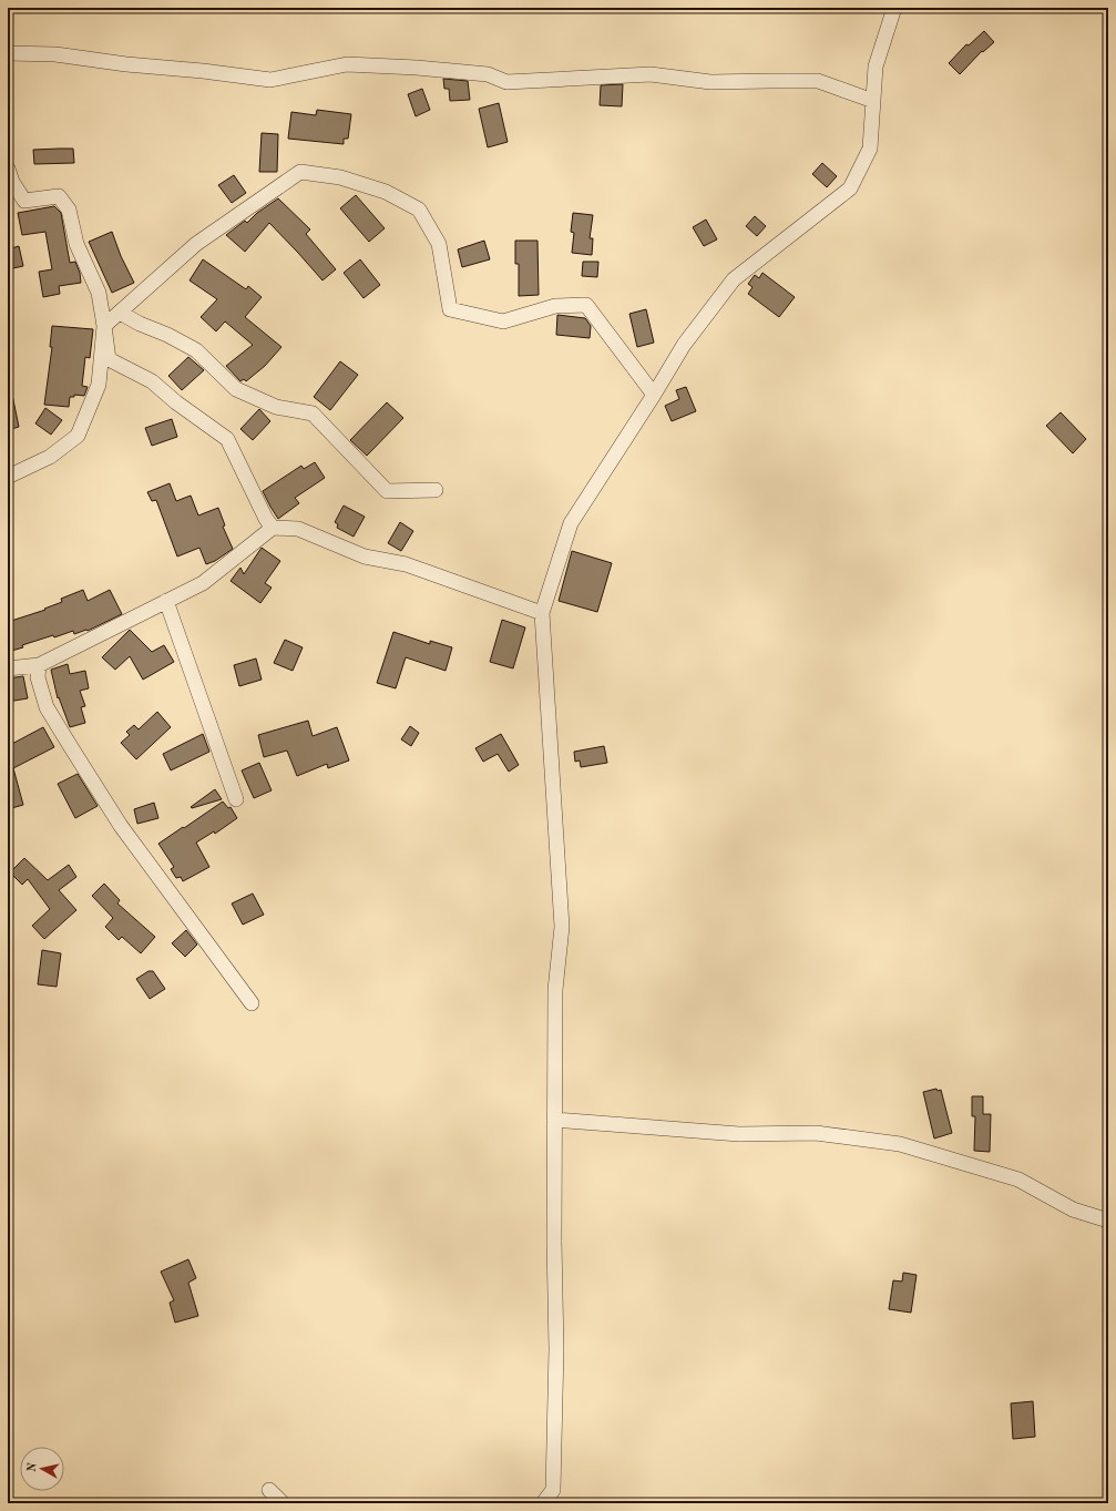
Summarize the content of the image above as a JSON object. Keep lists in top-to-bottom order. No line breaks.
{"north":"left"}
